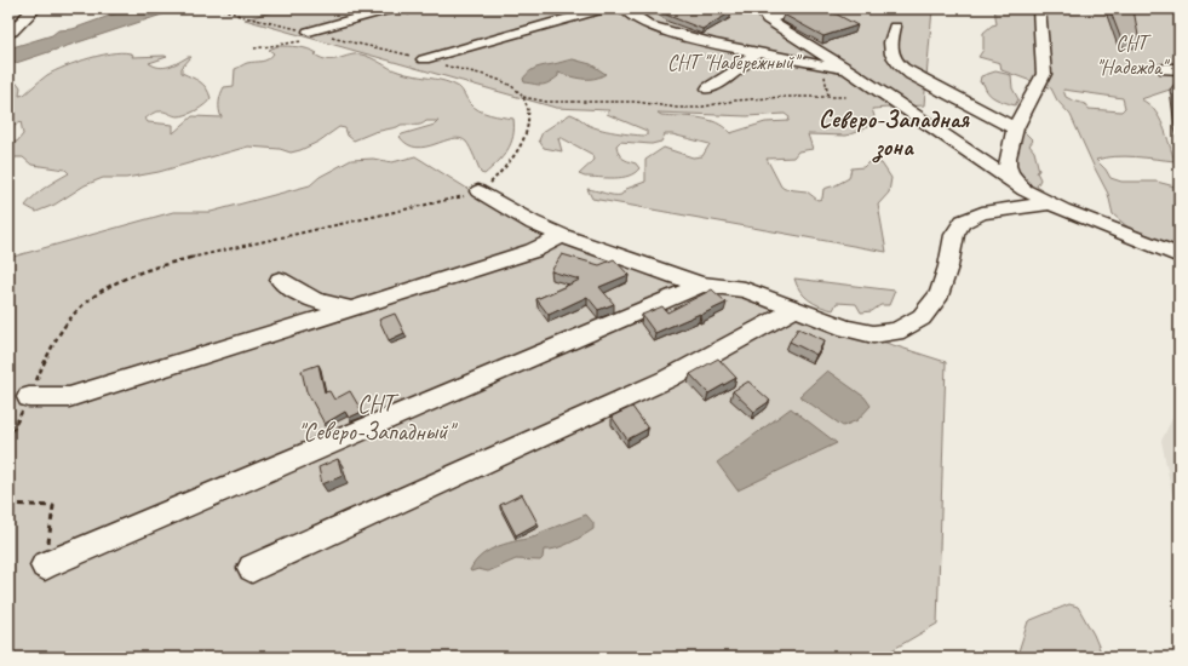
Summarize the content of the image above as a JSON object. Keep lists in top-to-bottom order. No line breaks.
{"districts":["Северо-Западная зона"],"parks":["СНТ \"Надежда\"","СНТ \"Набережный\"","СНТ \"Северо-Западный\""]}
